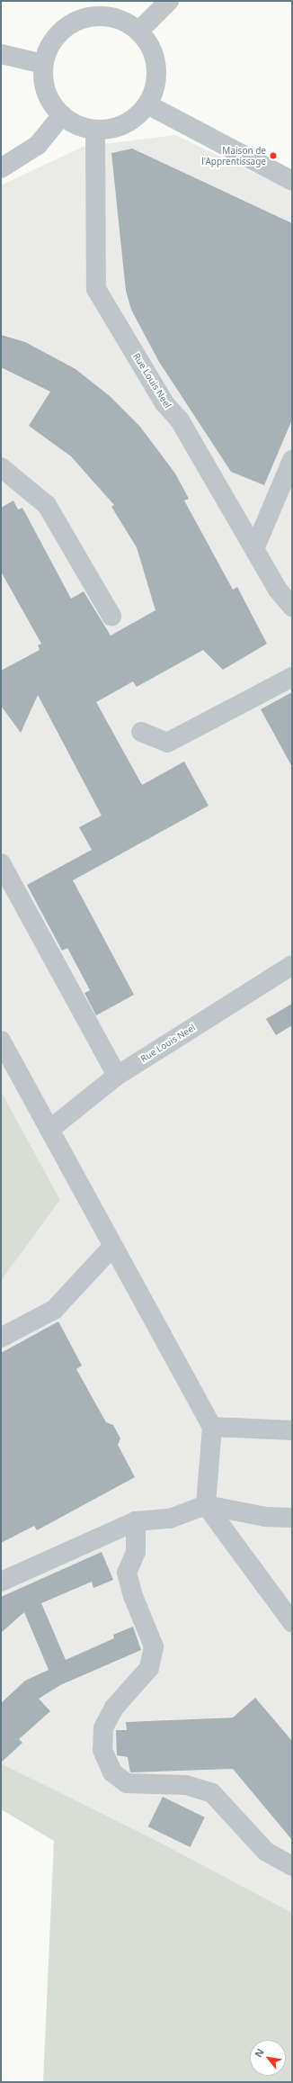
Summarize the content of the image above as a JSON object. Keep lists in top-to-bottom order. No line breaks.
{"streets":{"street":["Rue Louis Neel"]},"places":["Maison de l'Apprentissage"],"north":"top left"}
